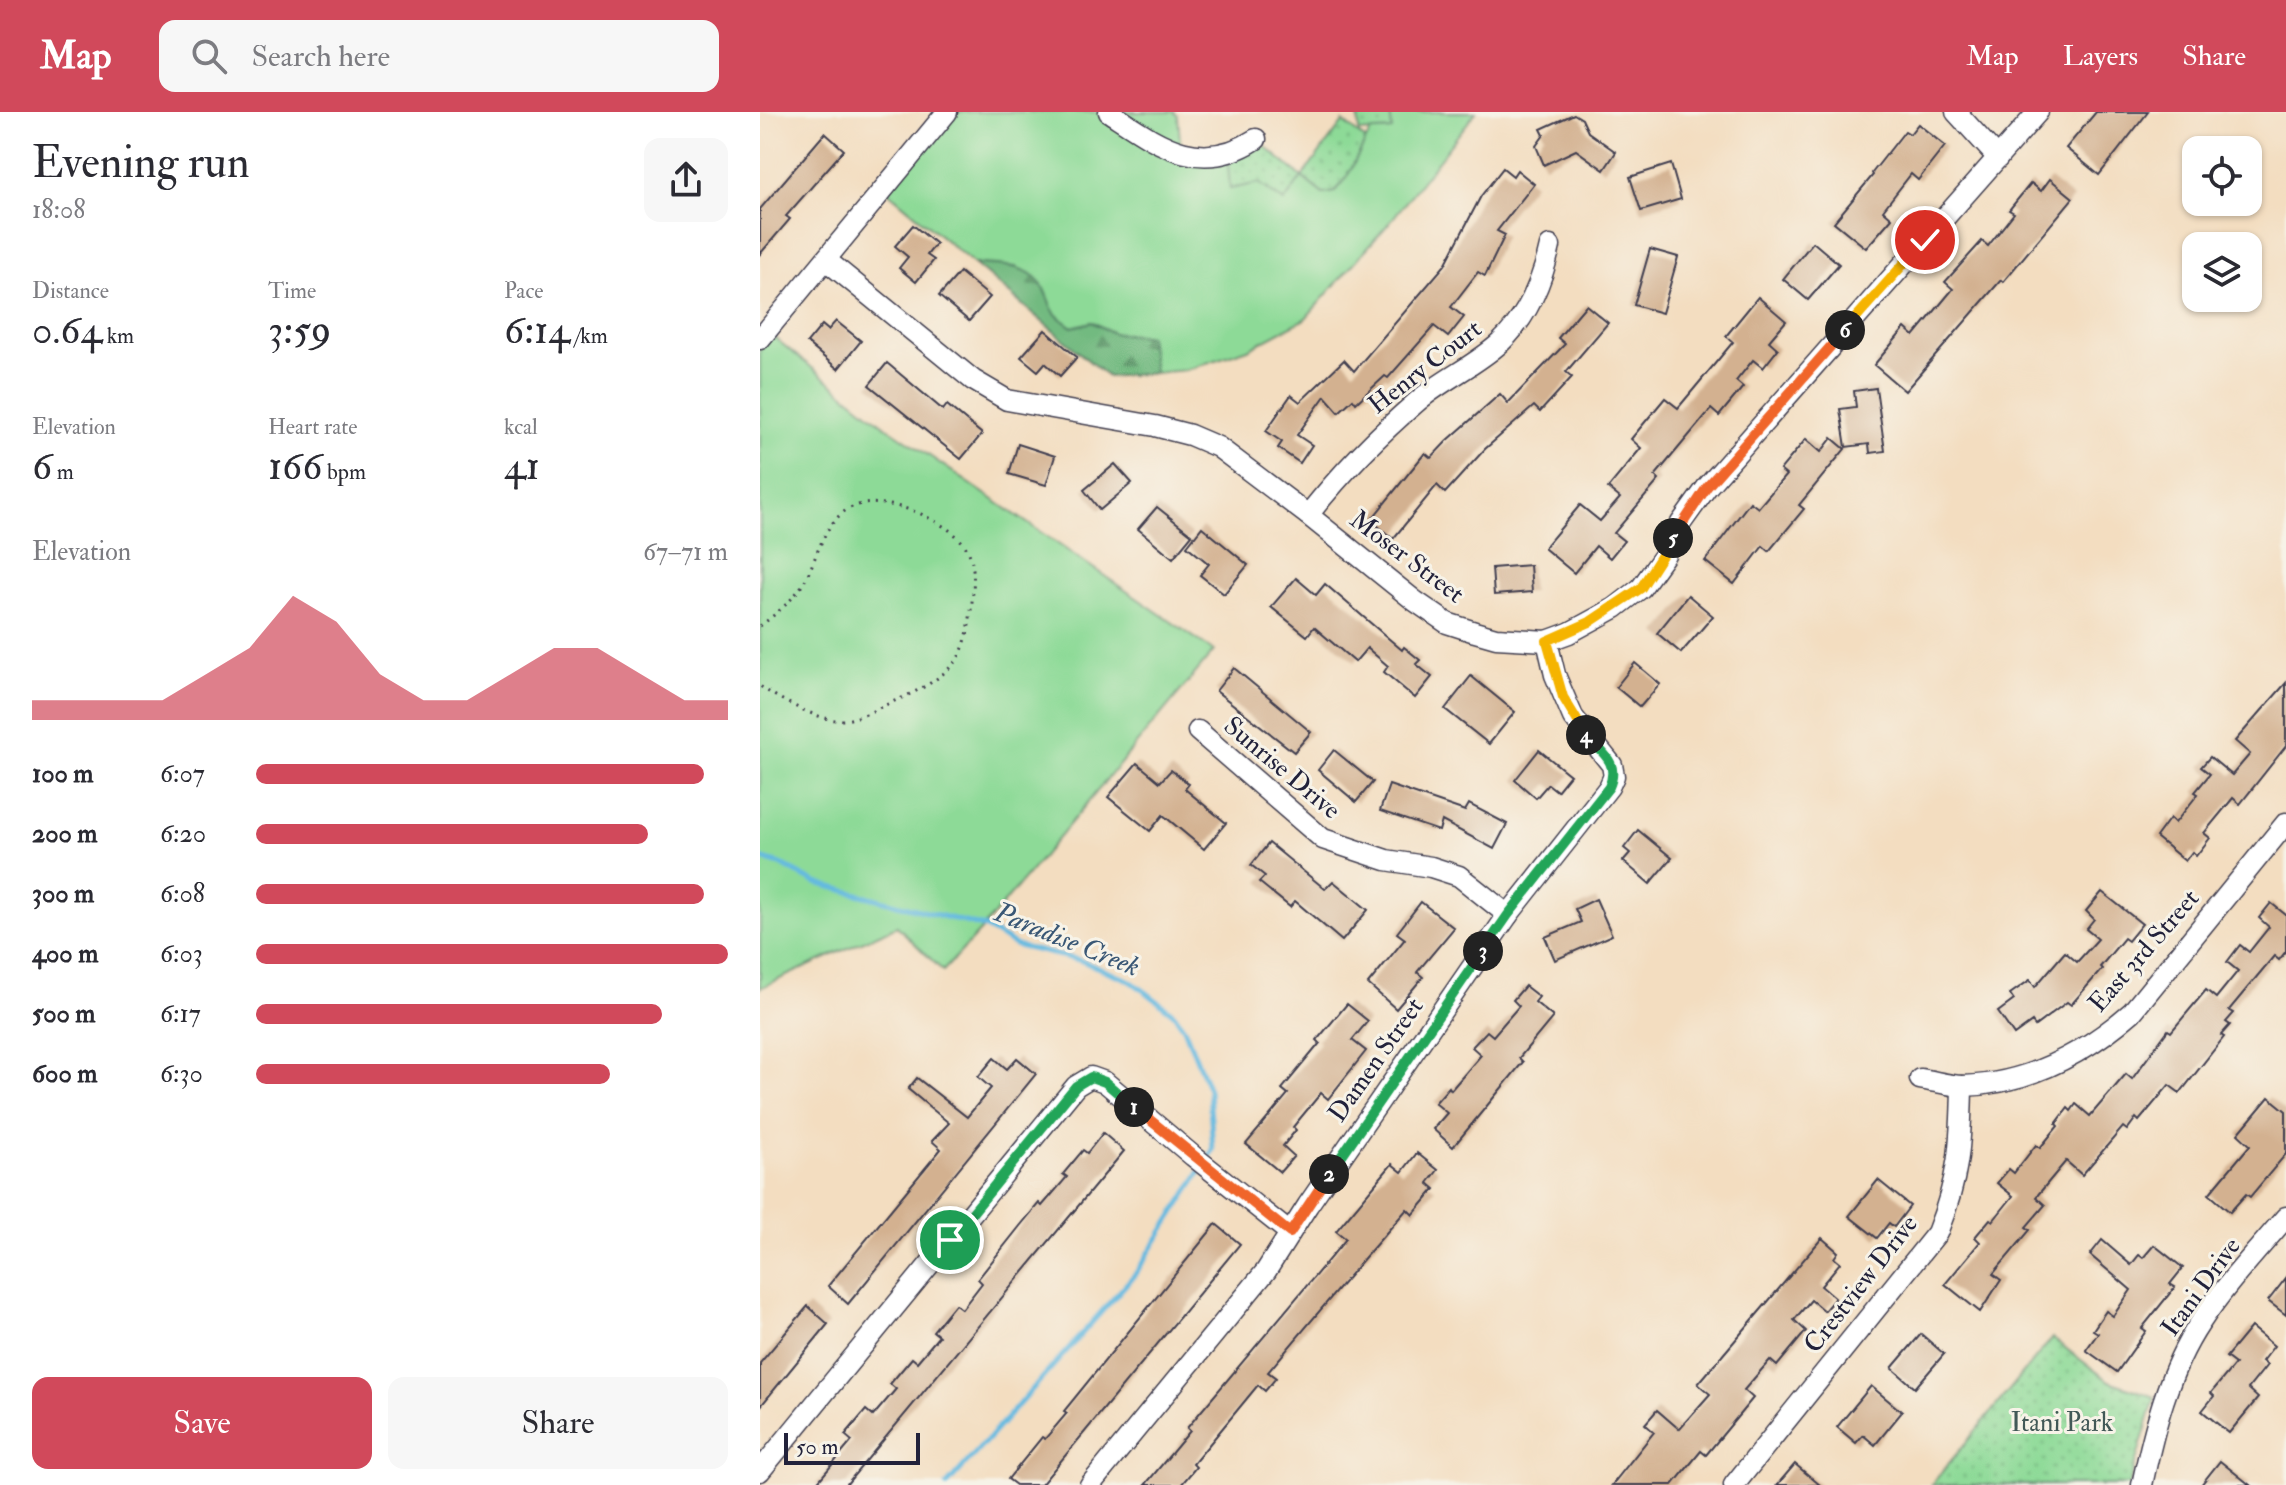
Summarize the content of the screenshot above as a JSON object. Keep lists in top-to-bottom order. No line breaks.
{"streets":{"street":["Henry Court","Moser Street","Sunrise Drive","East 3rd Street","Damen Street","Crestview Drive","Itani Drive"]},"crossings":[["Henry Court","Moser Street"],["Moser Street","Damen Street"],["Sunrise Drive","Damen Street"],["East 3rd Street","Crestview Drive"]],"water":["Paradise Creek"],"parks":["Itani Park"],"scale_bar":"50 m","page":{"header":"Map","search":"Search here","nav":["Map","Layers","Share"],"heading":["Evening run","18:08"],"stats":[["Distance","0.64 km"],["Time","3:59"],["Pace","6:14 /km"],["Elevation","6 m"],["Heart rate","166 bpm"],["kcal","41"]],"pins":["6","5","4","3","1","2"],"chart":["Elevation","67–71 m"],"list":[{"name":"100 m","note":"6:07"},{"name":"200 m","note":"6:20"},{"name":"300 m","note":"6:08"},{"name":"400 m","note":"6:03"},{"name":"500 m","note":"6:17"},{"name":"600 m","note":"6:30"}],"buttons":["Save","Share"],"scale":"50 m"}}
